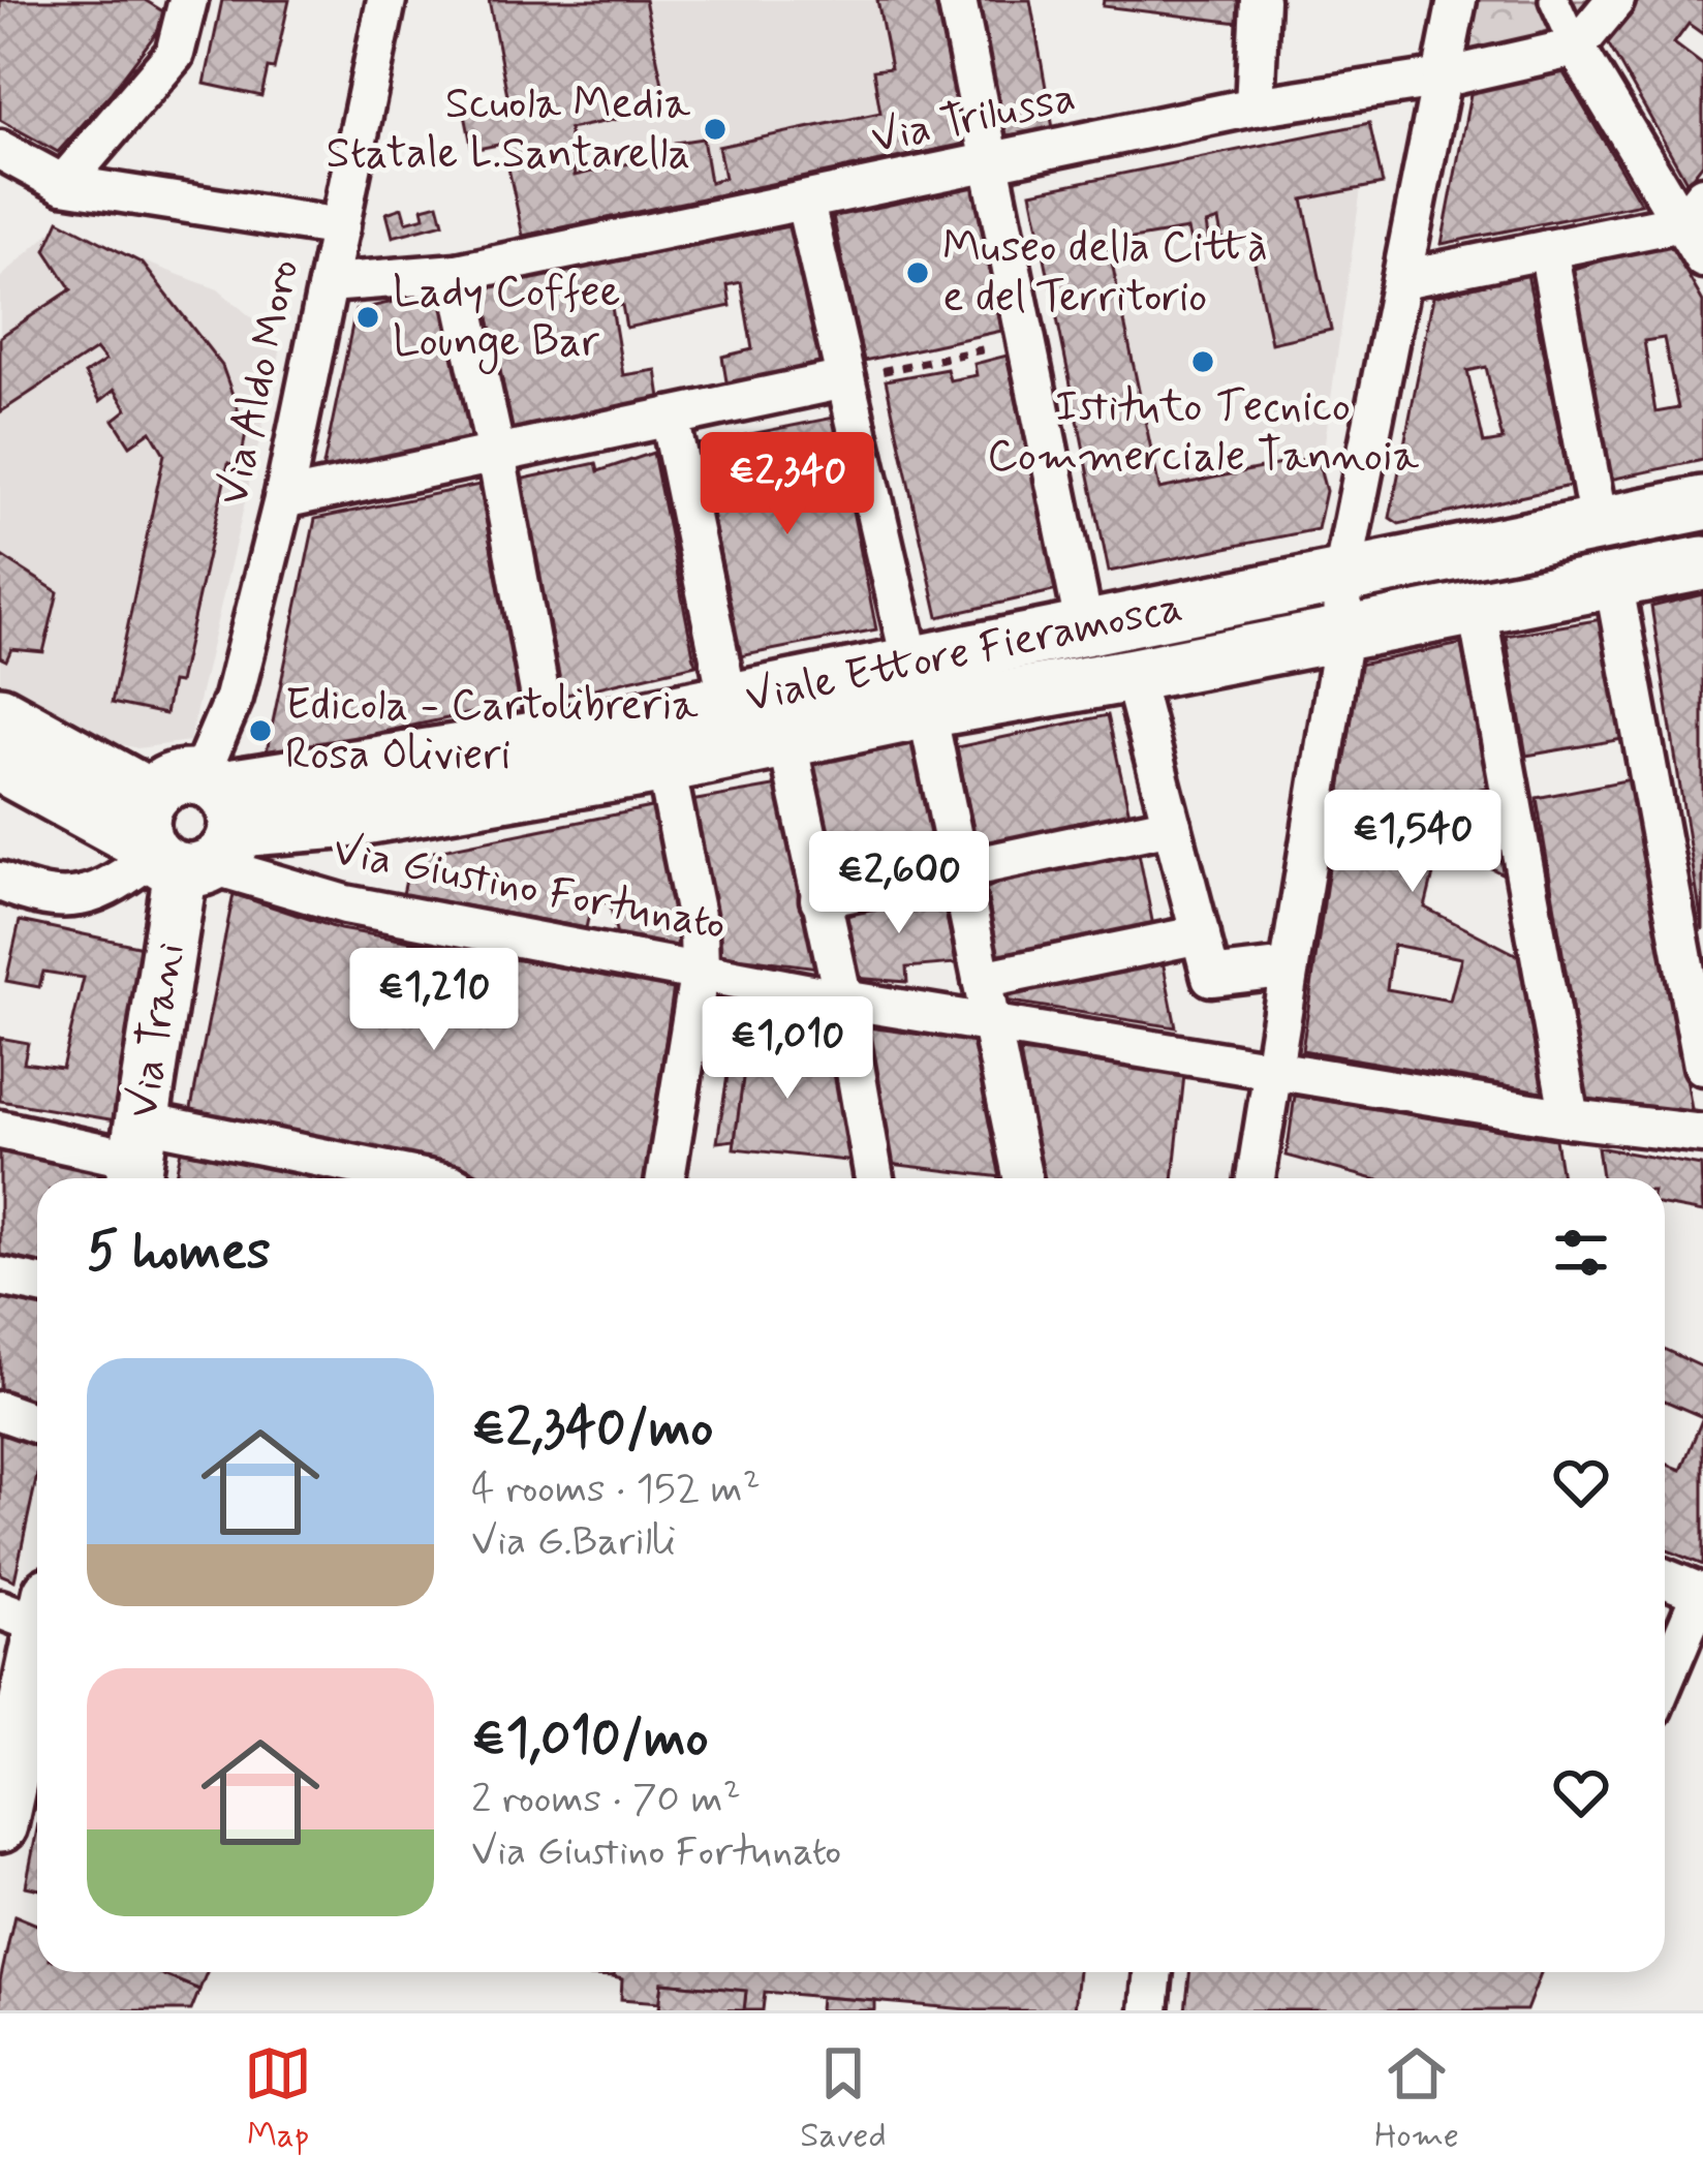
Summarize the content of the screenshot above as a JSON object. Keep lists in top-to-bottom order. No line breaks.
{"streets":{"main road":["Viale Ettore Fieramosca","Via Trani"],"street":["Via Trilussa","Via Aldo Moro","Via Giustino Fortunato"]},"crossings":[["Via Trilussa","Via Aldo Moro"],["Via Aldo Moro","Viale Ettore Fieramosca"],["Via Aldo Moro","Via Giustino Fortunato"],["Via Aldo Moro","Via Trani"],["Viale Ettore Fieramosca","Via Giustino Fortunato"],["Viale Ettore Fieramosca","Via Trani"],["Via Giustino Fortunato","Via Trani"]],"places":["Scuola Media Statale L.Santarella","Museo della Città e del Territorio","Lady Coffee Lounge Bar","Istituto Tecnico Commerciale Tannoia","Edicola - Cartolibreria Rosa Olivieri"],"page":{"price":["€2,340","€1,540","€2,600","€1,210","€1,010"],"heading":"5 homes","list":[{"name":"€2,340/mo","note":"4 rooms · 152 m² · Via G.Barilli"},{"name":"€1,010/mo","note":"2 rooms · 70 m² · Via Giustino Fortunato"}],"tabs":["Map","Saved","Home"]}}
